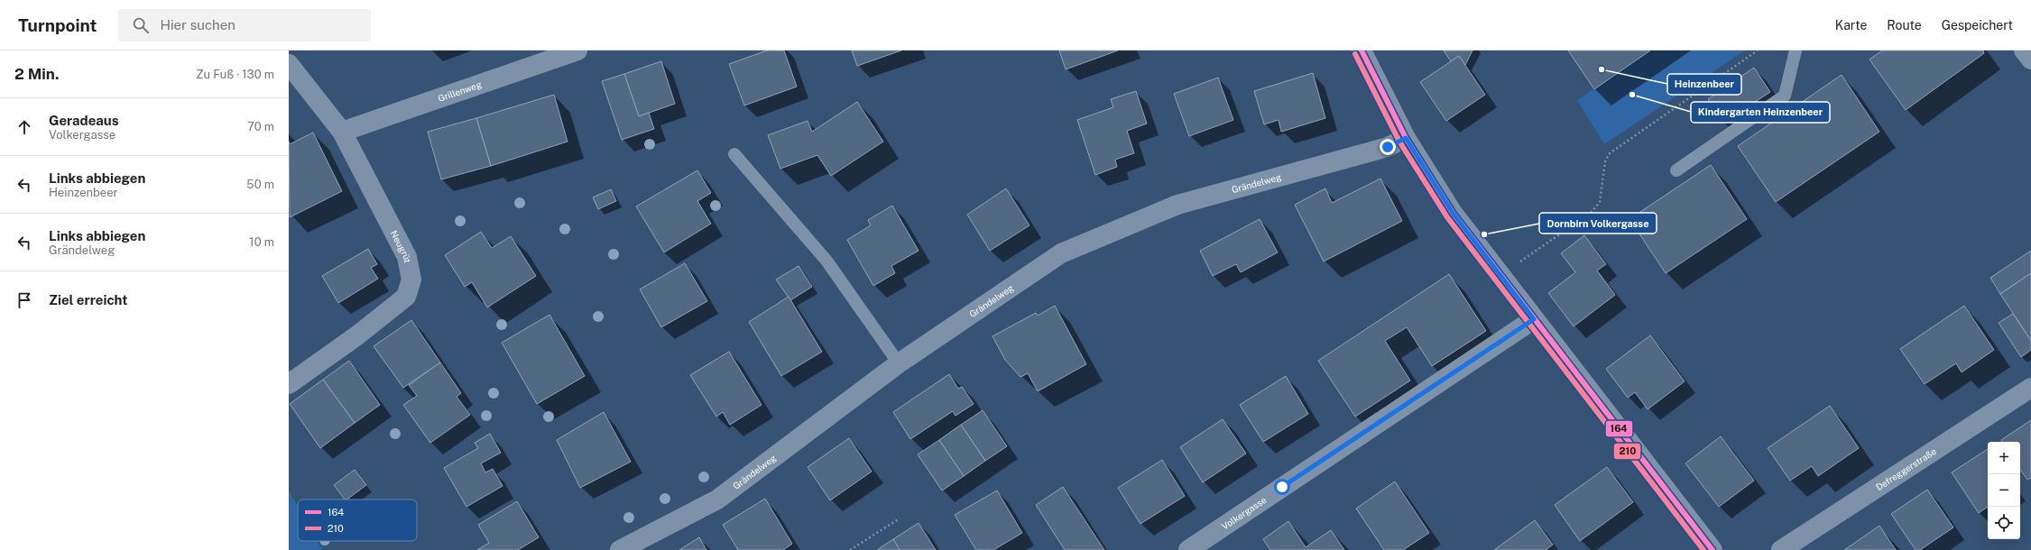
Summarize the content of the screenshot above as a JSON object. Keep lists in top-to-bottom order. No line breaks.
{"streets":{"street":["Grillenweg","Grändelweg","Neugrüt","Defreggerstraße","Volkergasse"]},"crossings":[["Grillenweg","Neugrüt"]],"places":["Heinzenbeer","Kindergarten Heinzenbeer","Dornbirn Volkergasse"],"lines":["transit line 164","transit line 210"],"legend":["164","210"],"page":{"header":"Turnpoint","search":"Hier suchen","nav":["Karte","Route","Gespeichert"],"heading":["2 Min.","Zu Fuß · 130 m"],"list":[["Geradeaus","Volkergasse","70 m"],["Links abbiegen","Heinzenbeer","50 m"],["Links abbiegen","Grändelweg","10 m"],"Ziel erreicht"],"map_buttons":["+","−"]}}
